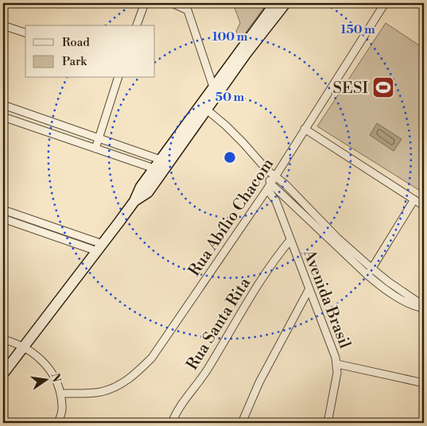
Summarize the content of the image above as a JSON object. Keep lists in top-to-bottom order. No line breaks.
{"streets":{"street":["Rua Abílio Chacom","Avenida Brasil","Rua Santa Rita"]},"crossings":[["Rua Abílio Chacom","Avenida Brasil"],["Avenida Brasil","Rua Santa Rita"]],"places":{"sports":["SESI"]},"legend":["Road","Park"],"north":"right","rings":["150 m","100 m","50 m"]}
